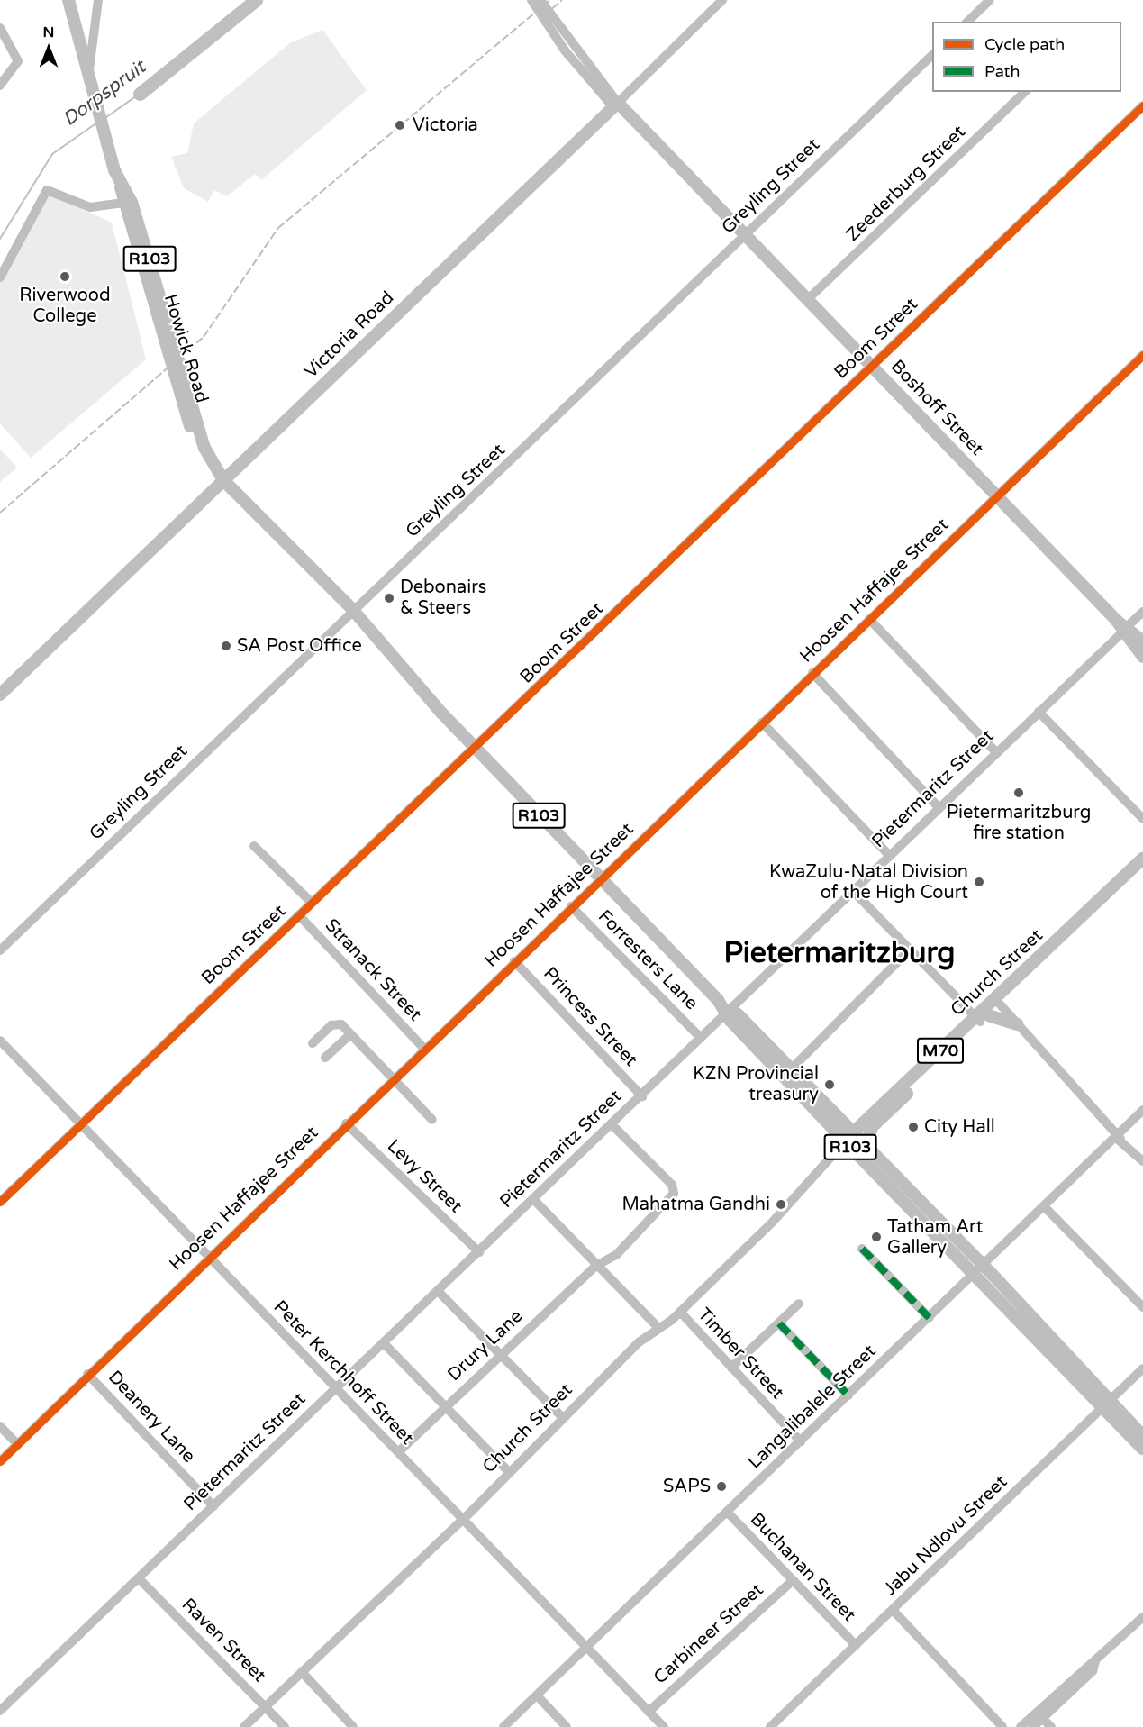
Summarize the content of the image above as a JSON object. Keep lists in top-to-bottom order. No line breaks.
{"streets":{"main road":["R103","Victoria Road","Howick Road","Boshoff Street","Church Street","M70"],"street":["Zeederburg Street","Greyling Street","Boom Street","Hoosen Haffajee Street","Pietermaritz Street","Forresters Lane","Stranack Street","Princess Street","Levy Street","Drury Lane","Timber Street","Peter Kerchhoff Street","Langalibalele Street","Deanery Lane","Jabu Ndlovu Street","Buchanan Street","Carbineer Street","Raven Street"]},"crossings":[["Zeederburg Street","Boshoff Street"],["Greyling Street","R103"],["Greyling Street","Boshoff Street"],["R103","Victoria Road"],["R103","Boom Street"],["R103","Howick Road"],["R103","Hoosen Haffajee Street"],["R103","Pietermaritz Street"],["R103","Church Street"],["R103","Langalibalele Street"],["R103","Jabu Ndlovu Street"],["Victoria Road","Howick Road"],["Victoria Road","Boshoff Street"],["Boom Street","Boshoff Street"],["Boom Street","Stranack Street"],["Boom Street","Peter Kerchhoff Street"],["Boshoff Street","Hoosen Haffajee Street"],["Boshoff Street","Pietermaritz Street"],["Hoosen Haffajee Street","Forresters Lane"],["Hoosen Haffajee Street","Stranack Street"],["Hoosen Haffajee Street","Princess Street"],["Hoosen Haffajee Street","Levy Street"],["Hoosen Haffajee Street","Peter Kerchhoff Street"],["Hoosen Haffajee Street","Deanery Lane"],["Pietermaritz Street","Forresters Lane"],["Pietermaritz Street","Princess Street"],["Pietermaritz Street","Levy Street"],["Pietermaritz Street","Drury Lane"],["Pietermaritz Street","Peter Kerchhoff Street"],["Pietermaritz Street","Deanery Lane"],["Pietermaritz Street","Raven Street"],["Church Street","Timber Street"],["Church Street","Peter Kerchhoff Street"],["Church Street","Raven Street"],["Drury Lane","Peter Kerchhoff Street"],["Timber Street","Langalibalele Street"],["Peter Kerchhoff Street","Langalibalele Street"],["Peter Kerchhoff Street","Carbineer Street"],["Langalibalele Street","Buchanan Street"],["Jabu Ndlovu Street","Buchanan Street"],["Buchanan Street","Carbineer Street"]],"districts":["Pietermaritzburg"],"water":["Dorpspruit"],"places":["Victoria","Riverwood College","Debonairs & Steers","SA Post Office","Pietermaritzburg fire station","KwaZulu-Natal Division of the High Court","KZN Provincial treasury","City Hall","Mahatma Gandhi","Tatham Art Gallery","SAPS"],"legend":["Cycle path","Path"],"north":"top"}
